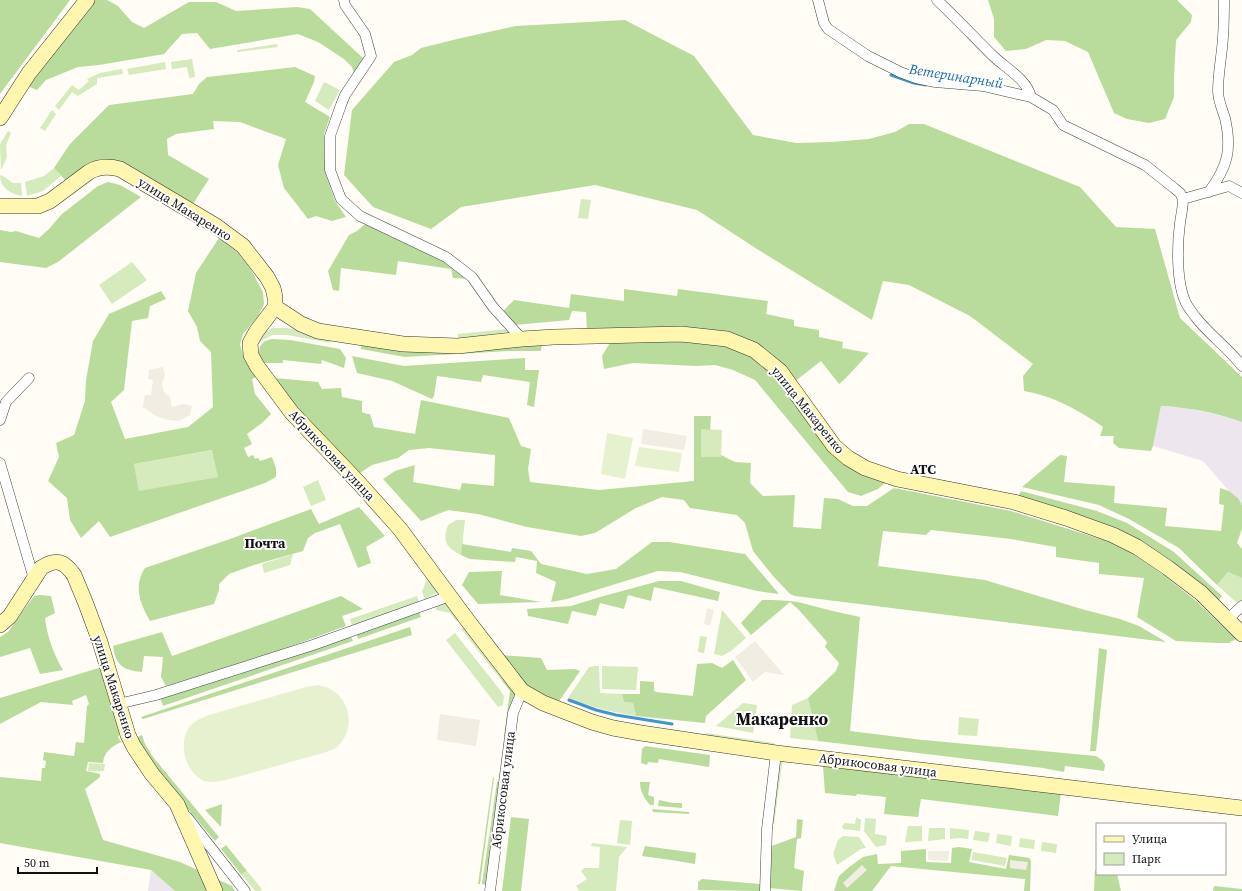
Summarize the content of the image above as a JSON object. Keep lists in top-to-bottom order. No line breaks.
{"streets":{"street":["улица Макаренко","Абрикосовая улица"]},"crossings":[["улица Макаренко","Абрикосовая улица"]],"districts":["АТС","Почта","Макаренко"],"water":["Ветеринарный"],"legend":["Улица","Парк"],"scale_bar":"50 m"}
